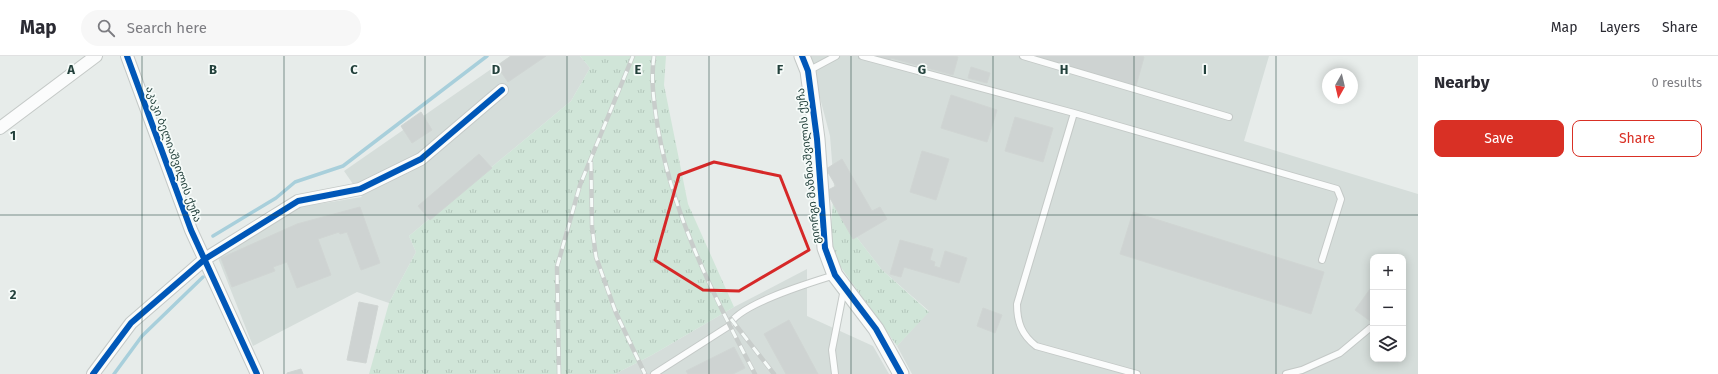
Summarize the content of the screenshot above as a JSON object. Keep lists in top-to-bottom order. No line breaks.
{"streets":{"street":["აკაკი ბელიაშვილის ქუჩა","გიორგი მაზნიაშვილის ქუჩა"]},"north":"bottom","page":{"header":"Map","search":"Search here","nav":["Map","Layers","Share"],"heading":["Nearby","0 results"],"buttons":["Save","Share"],"map_buttons":["+","−"]},"grid":{"columns":["A","B","C","D","E","F","G","H","I"],"rows":["1","2"]}}
